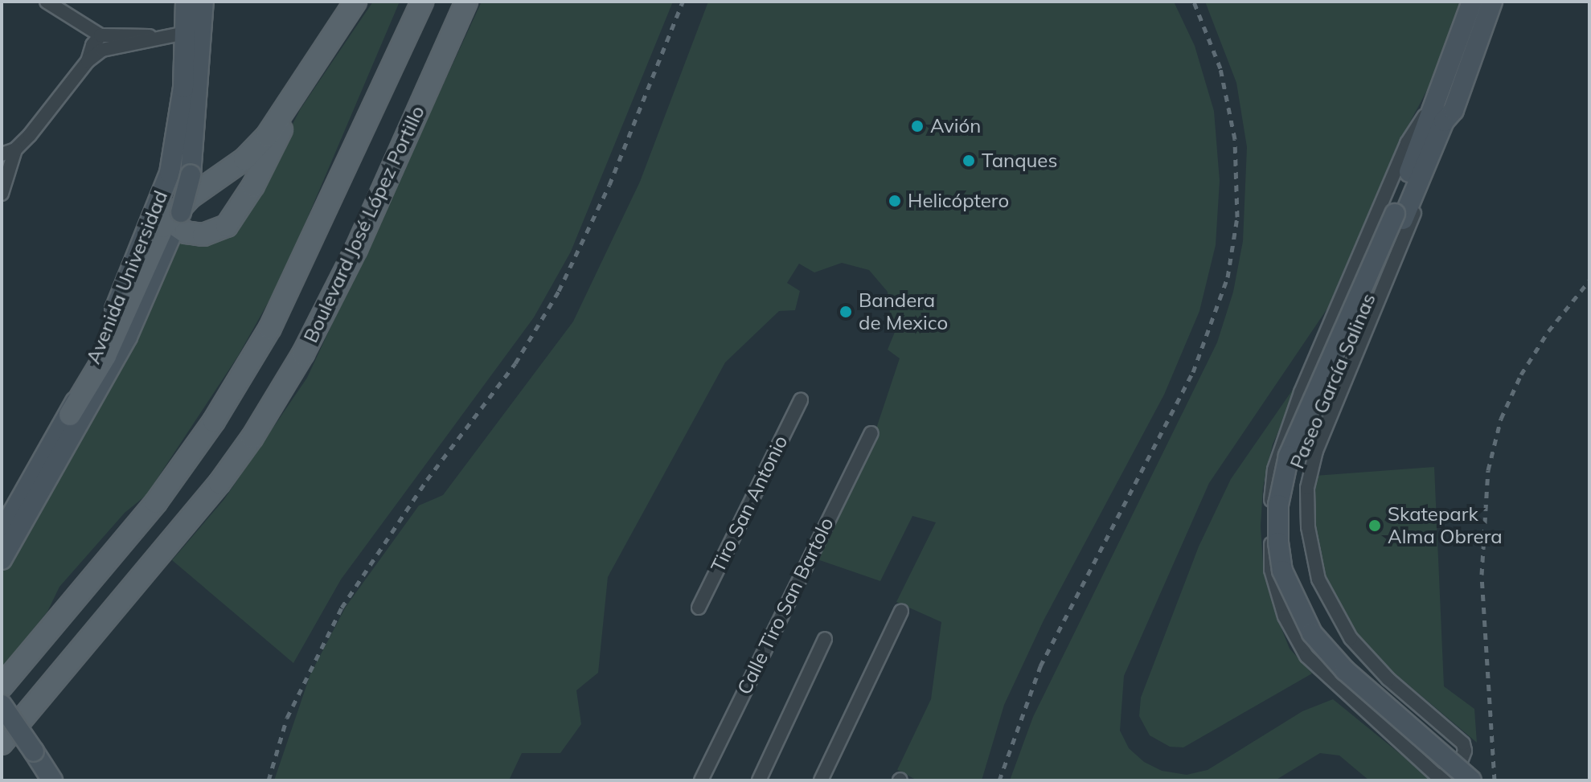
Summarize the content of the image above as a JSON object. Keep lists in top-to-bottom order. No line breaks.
{"streets":{"main road":["Boulevard José López Portillo","Avenida Universidad","Paseo García Salinas"],"street":["Tiro San Antonio","Calle Tiro San Bartolo"]},"places":["Avión","Tanques","Helicóptero","Bandera de Mexico","Skatepark Alma Obrera"]}
